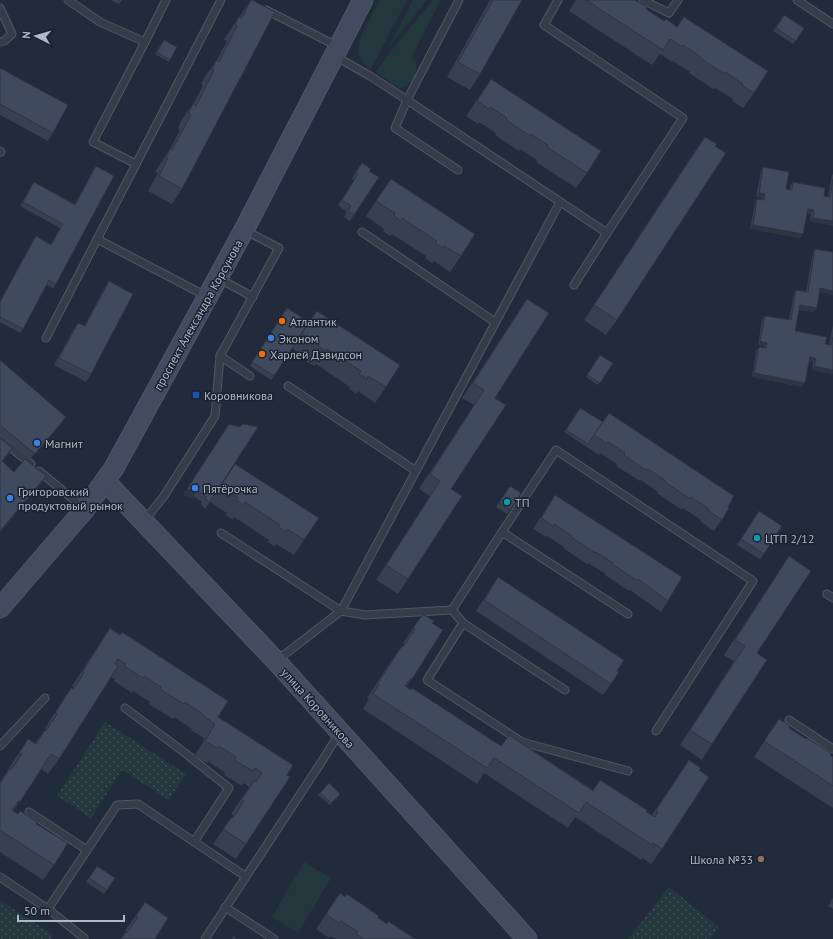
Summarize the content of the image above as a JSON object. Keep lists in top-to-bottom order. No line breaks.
{"streets":{"street":["проспект Александра Корсунова","улица Коровникова"]},"crossings":[["проспект Александра Корсунова","улица Коровникова"]],"places":{"other":["Атлантик","Эконом","Харлей Дэвидсон","Магнит","Пятёрочка","Григоровский продуктовый рынок","ТП","ЦТП 2/12","Школа №33"],"transit":["Коровникова"]},"scale_bar":"50 m","north":"left"}
